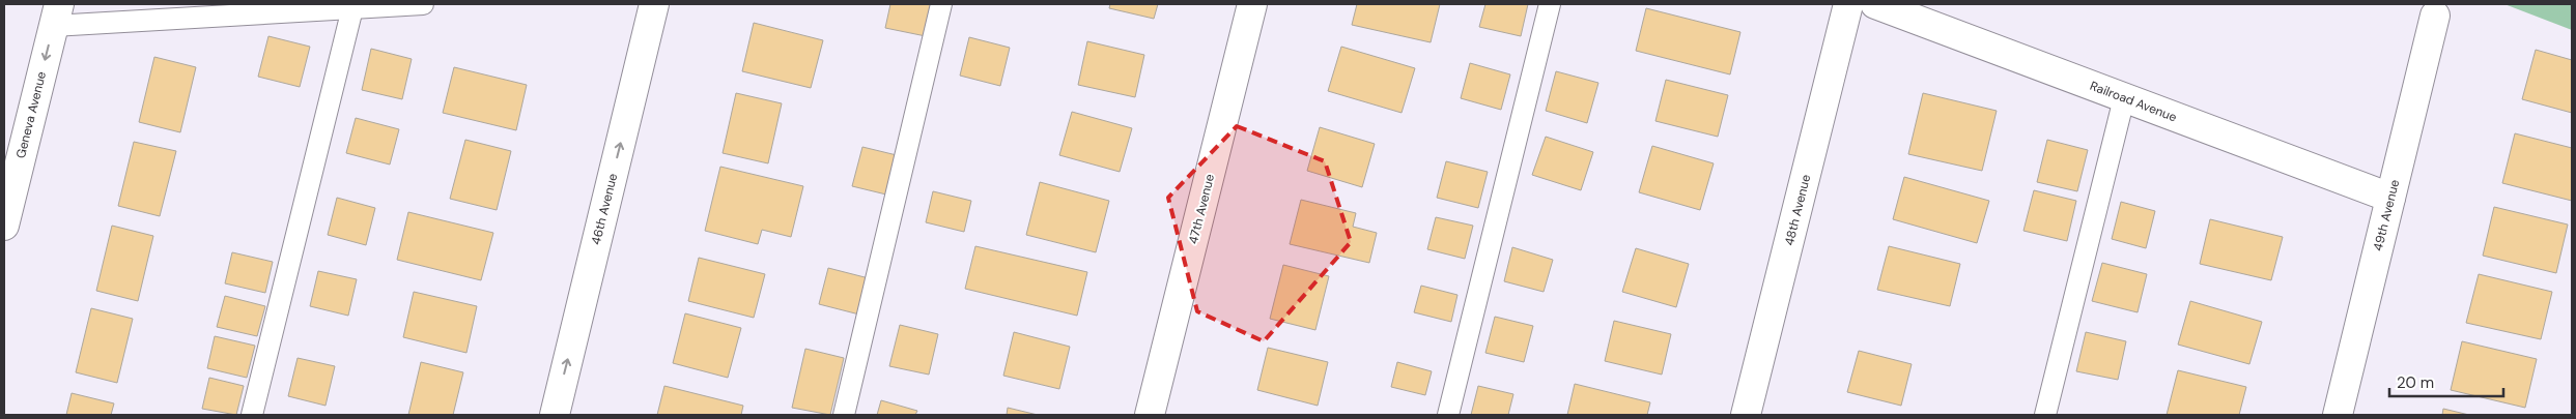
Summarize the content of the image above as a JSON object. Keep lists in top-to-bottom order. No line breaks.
{"streets":{"street":["Railroad Avenue","Geneva Avenue","46th Avenue","47th Avenue","48th Avenue","49th Avenue"]},"crossings":[["Railroad Avenue","49th Avenue"]],"one_way":["Geneva Avenue","46th Avenue"],"scale_bar":"20 m"}
